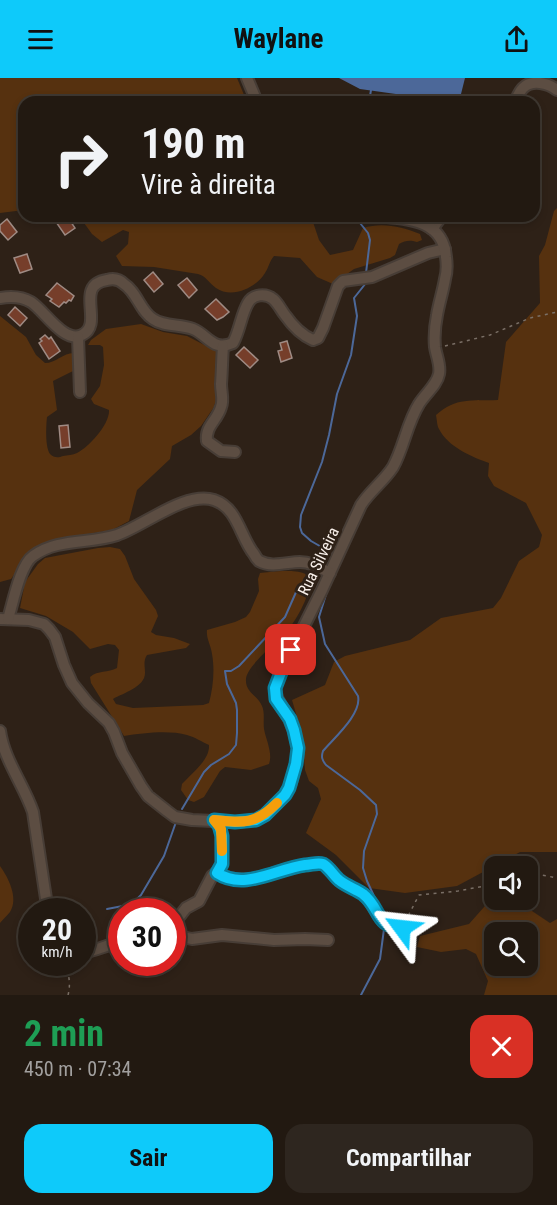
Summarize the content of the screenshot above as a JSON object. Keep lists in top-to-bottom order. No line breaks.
{"streets":{"street":["Rua Silveira"]},"page":{"header":"Waylane","turn":["190 m","Vire à direita"],"speed":"20 km/h","limit":"30","heading":["2 min","450 m · 07:34"],"buttons":["Sair","Compartilhar"]}}
